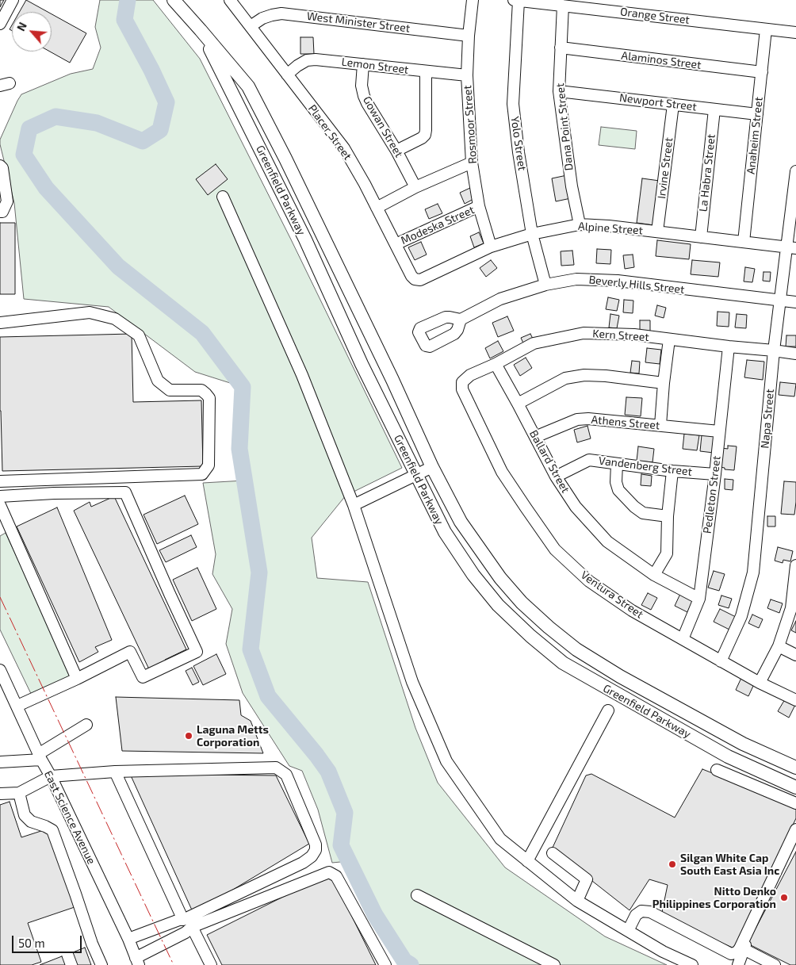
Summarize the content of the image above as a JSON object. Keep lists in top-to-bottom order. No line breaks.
{"streets":{"main road":["Greenfield Parkway"],"street":["Orange Street","West Minister Street","Alaminos Street","Lemon Street","Newport Street","Rosmoor Street","Gowan Street","Dana Point Street","Placer Street","Anaheim Street","Yolo Street","Irvine Street","La Habra Street","Modeska Street","Alpine Street","Beverly Hills Street","Kern Street","Napa Street","Athens Street","Ballard Street","Vandenberg Street","Pedleton Street","Ventura Street","East Science Avenue"]},"crossings":[["Orange Street","Dana Point Street"],["Orange Street","Anaheim Street"],["Orange Street","Yolo Street"],["West Minister Street","Rosmoor Street"],["West Minister Street","Placer Street"],["Alaminos Street","Dana Point Street"],["Alaminos Street","Anaheim Street"],["Lemon Street","Rosmoor Street"],["Lemon Street","Gowan Street"],["Lemon Street","Placer Street"],["Newport Street","Dana Point Street"],["Newport Street","Anaheim Street"],["Newport Street","Irvine Street"],["Newport Street","La Habra Street"],["Rosmoor Street","Modeska Street"],["Rosmoor Street","Alpine Street"],["Dana Point Street","Alpine Street"],["Placer Street","Modeska Street"],["Placer Street","Alpine Street"],["Anaheim Street","Alpine Street"],["Yolo Street","Alpine Street"],["Yolo Street","Beverly Hills Street"],["Irvine Street","Alpine Street"],["La Habra Street","Alpine Street"],["Alpine Street","Napa Street"],["Beverly Hills Street","Napa Street"],["Kern Street","Napa Street"],["Kern Street","Ballard Street"],["Kern Street","Pedleton Street"],["Kern Street","Ventura Street"],["Napa Street","Ventura Street"],["Athens Street","Ballard Street"],["Athens Street","Pedleton Street"],["Ballard Street","Vandenberg Street"],["Ballard Street","Pedleton Street"],["Vandenberg Street","Pedleton Street"],["Pedleton Street","Ventura Street"]],"places":["Laguna Metts Corporation","Silgan White Cap South East Asia Inc","Nitto Denko Philippines Corporation"],"scale_bar":"50 m","north":"top left"}
